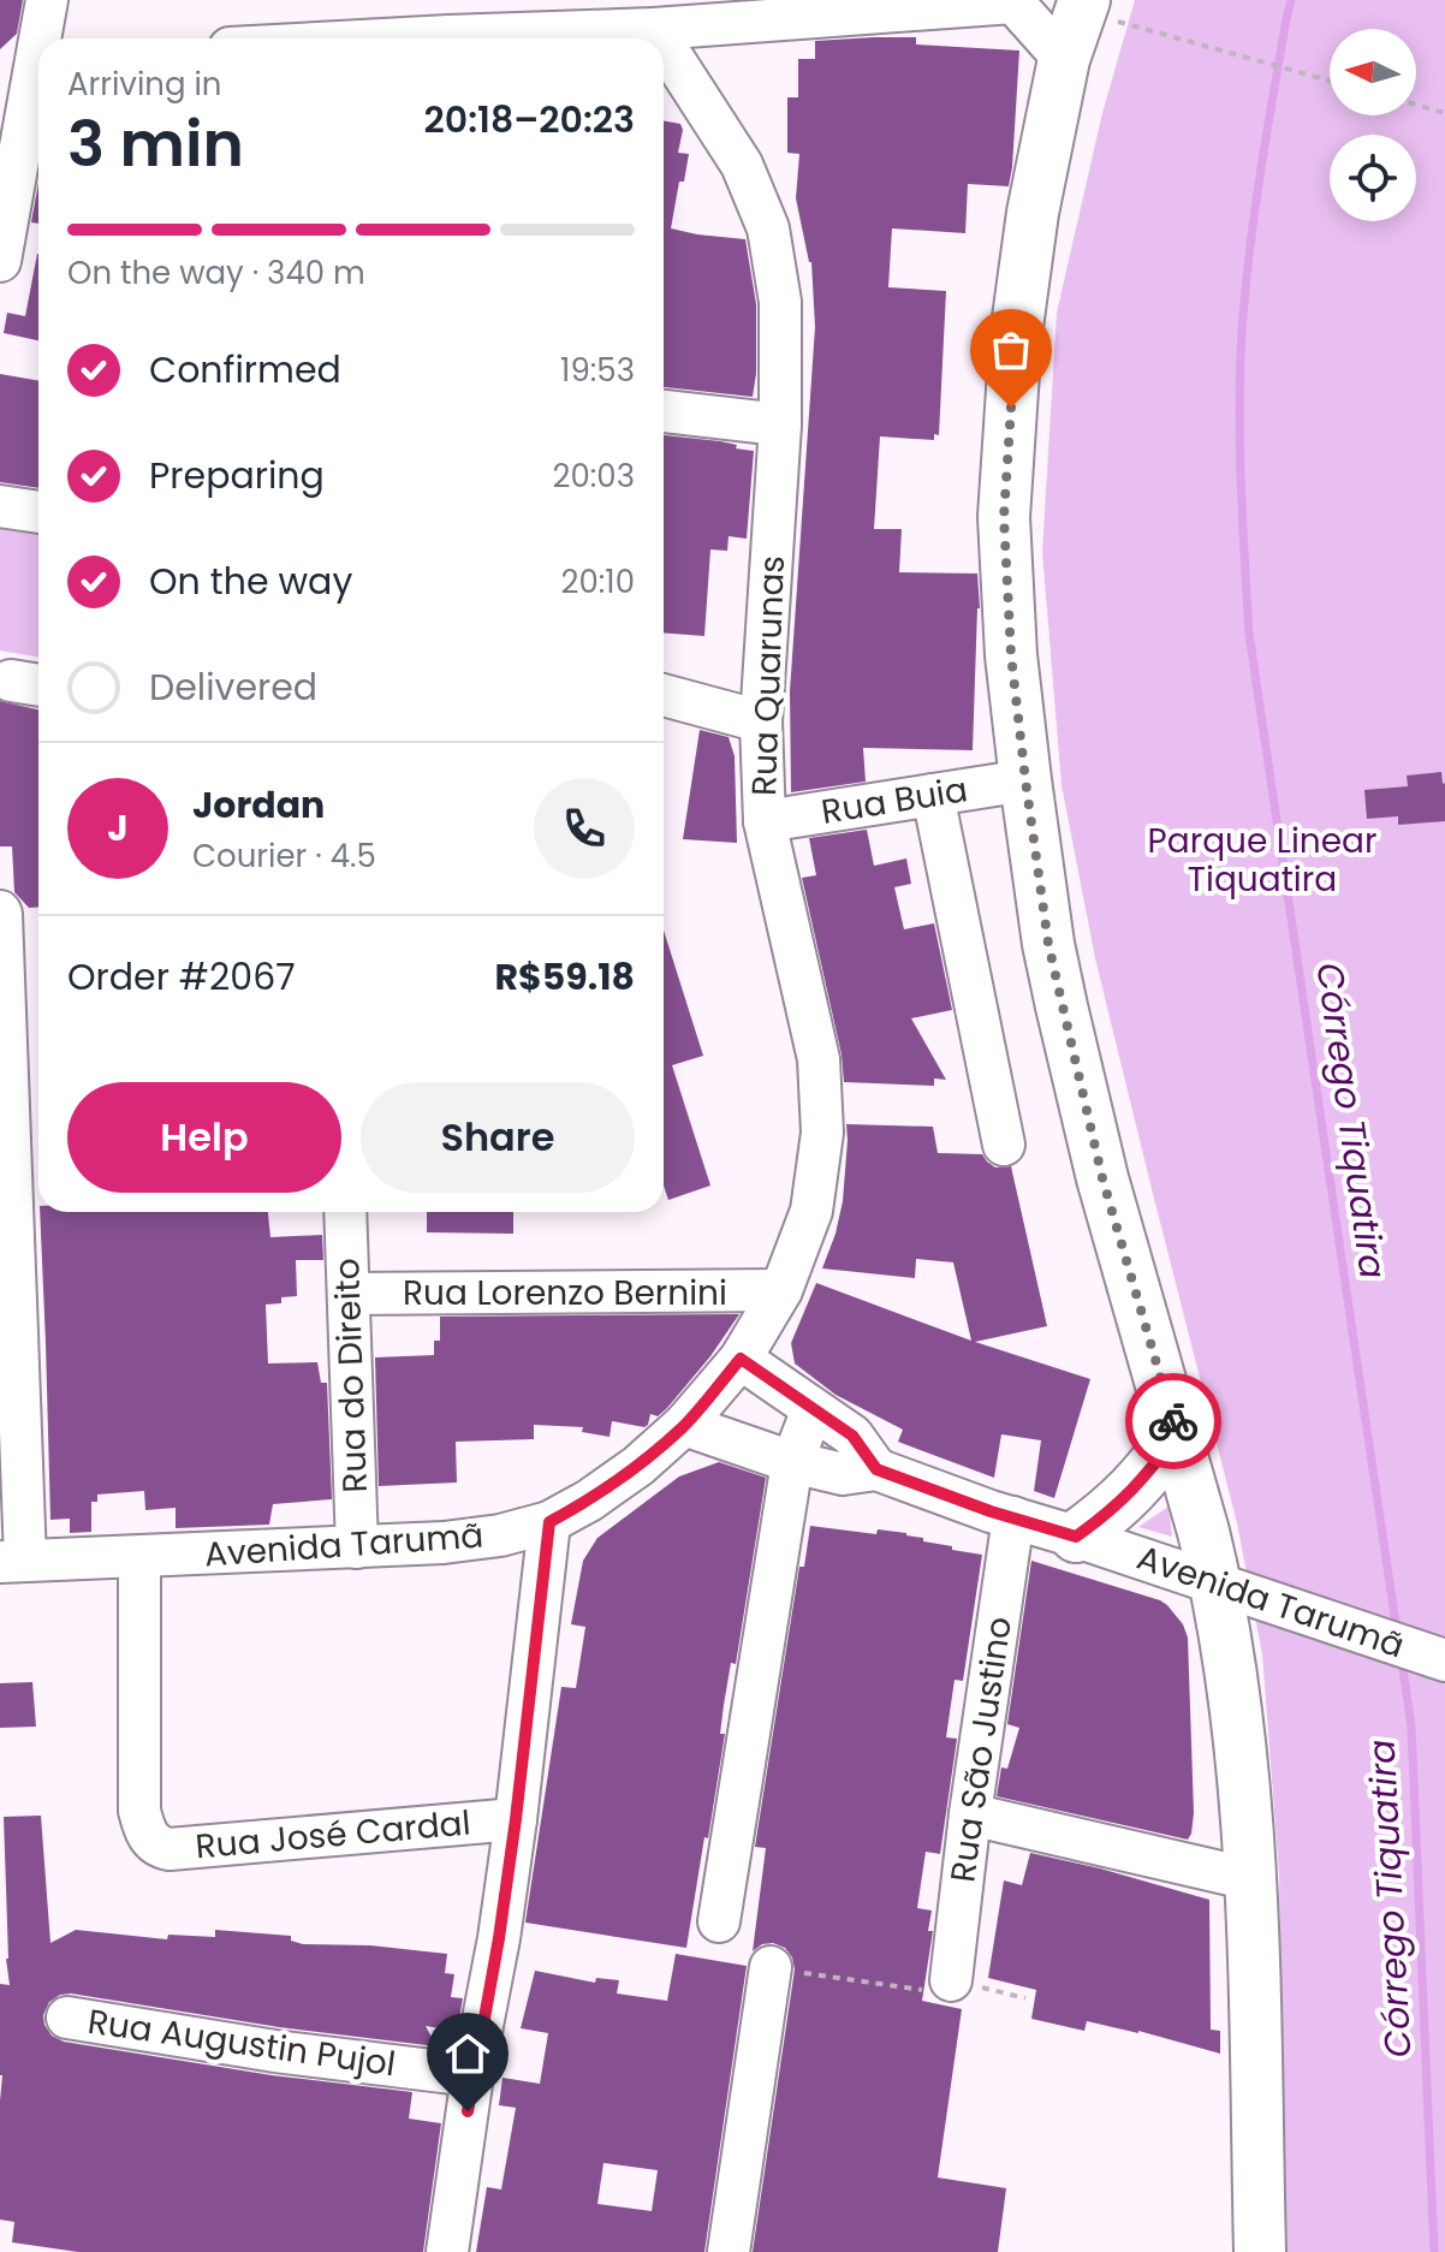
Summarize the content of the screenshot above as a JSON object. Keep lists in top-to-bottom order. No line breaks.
{"streets":{"street":["Rua Quarunas","Rua Buia","Rua Lorenzo Bernini","Rua do Direito","Avenida Tarumã","Rua São Justino","Rua José Cardal","Rua Augustin Pujol"]},"crossings":[["Rua Quarunas","Rua Buia"],["Rua Quarunas","Rua Lorenzo Bernini"],["Rua Quarunas","Avenida Tarumã"],["Rua Lorenzo Bernini","Rua do Direito"],["Rua do Direito","Avenida Tarumã"],["Avenida Tarumã","Rua São Justino"],["Avenida Tarumã","Rua José Cardal"]],"water":["Córrego Tiquatira"],"parks":["Parque Linear Tiquatira"],"north":"left","page":{"heading":["3 min","Arriving in","20:18–20:23"],"panel":["Jordan","Courier · 4.5","Order #2067","R$59.18"],"bar":"On the way · 340 m","list":[["Confirmed","19:53"],["Preparing","20:03"],["On the way","20:10"],"Delivered"],"round":"J","buttons":["Help","Share"]}}
